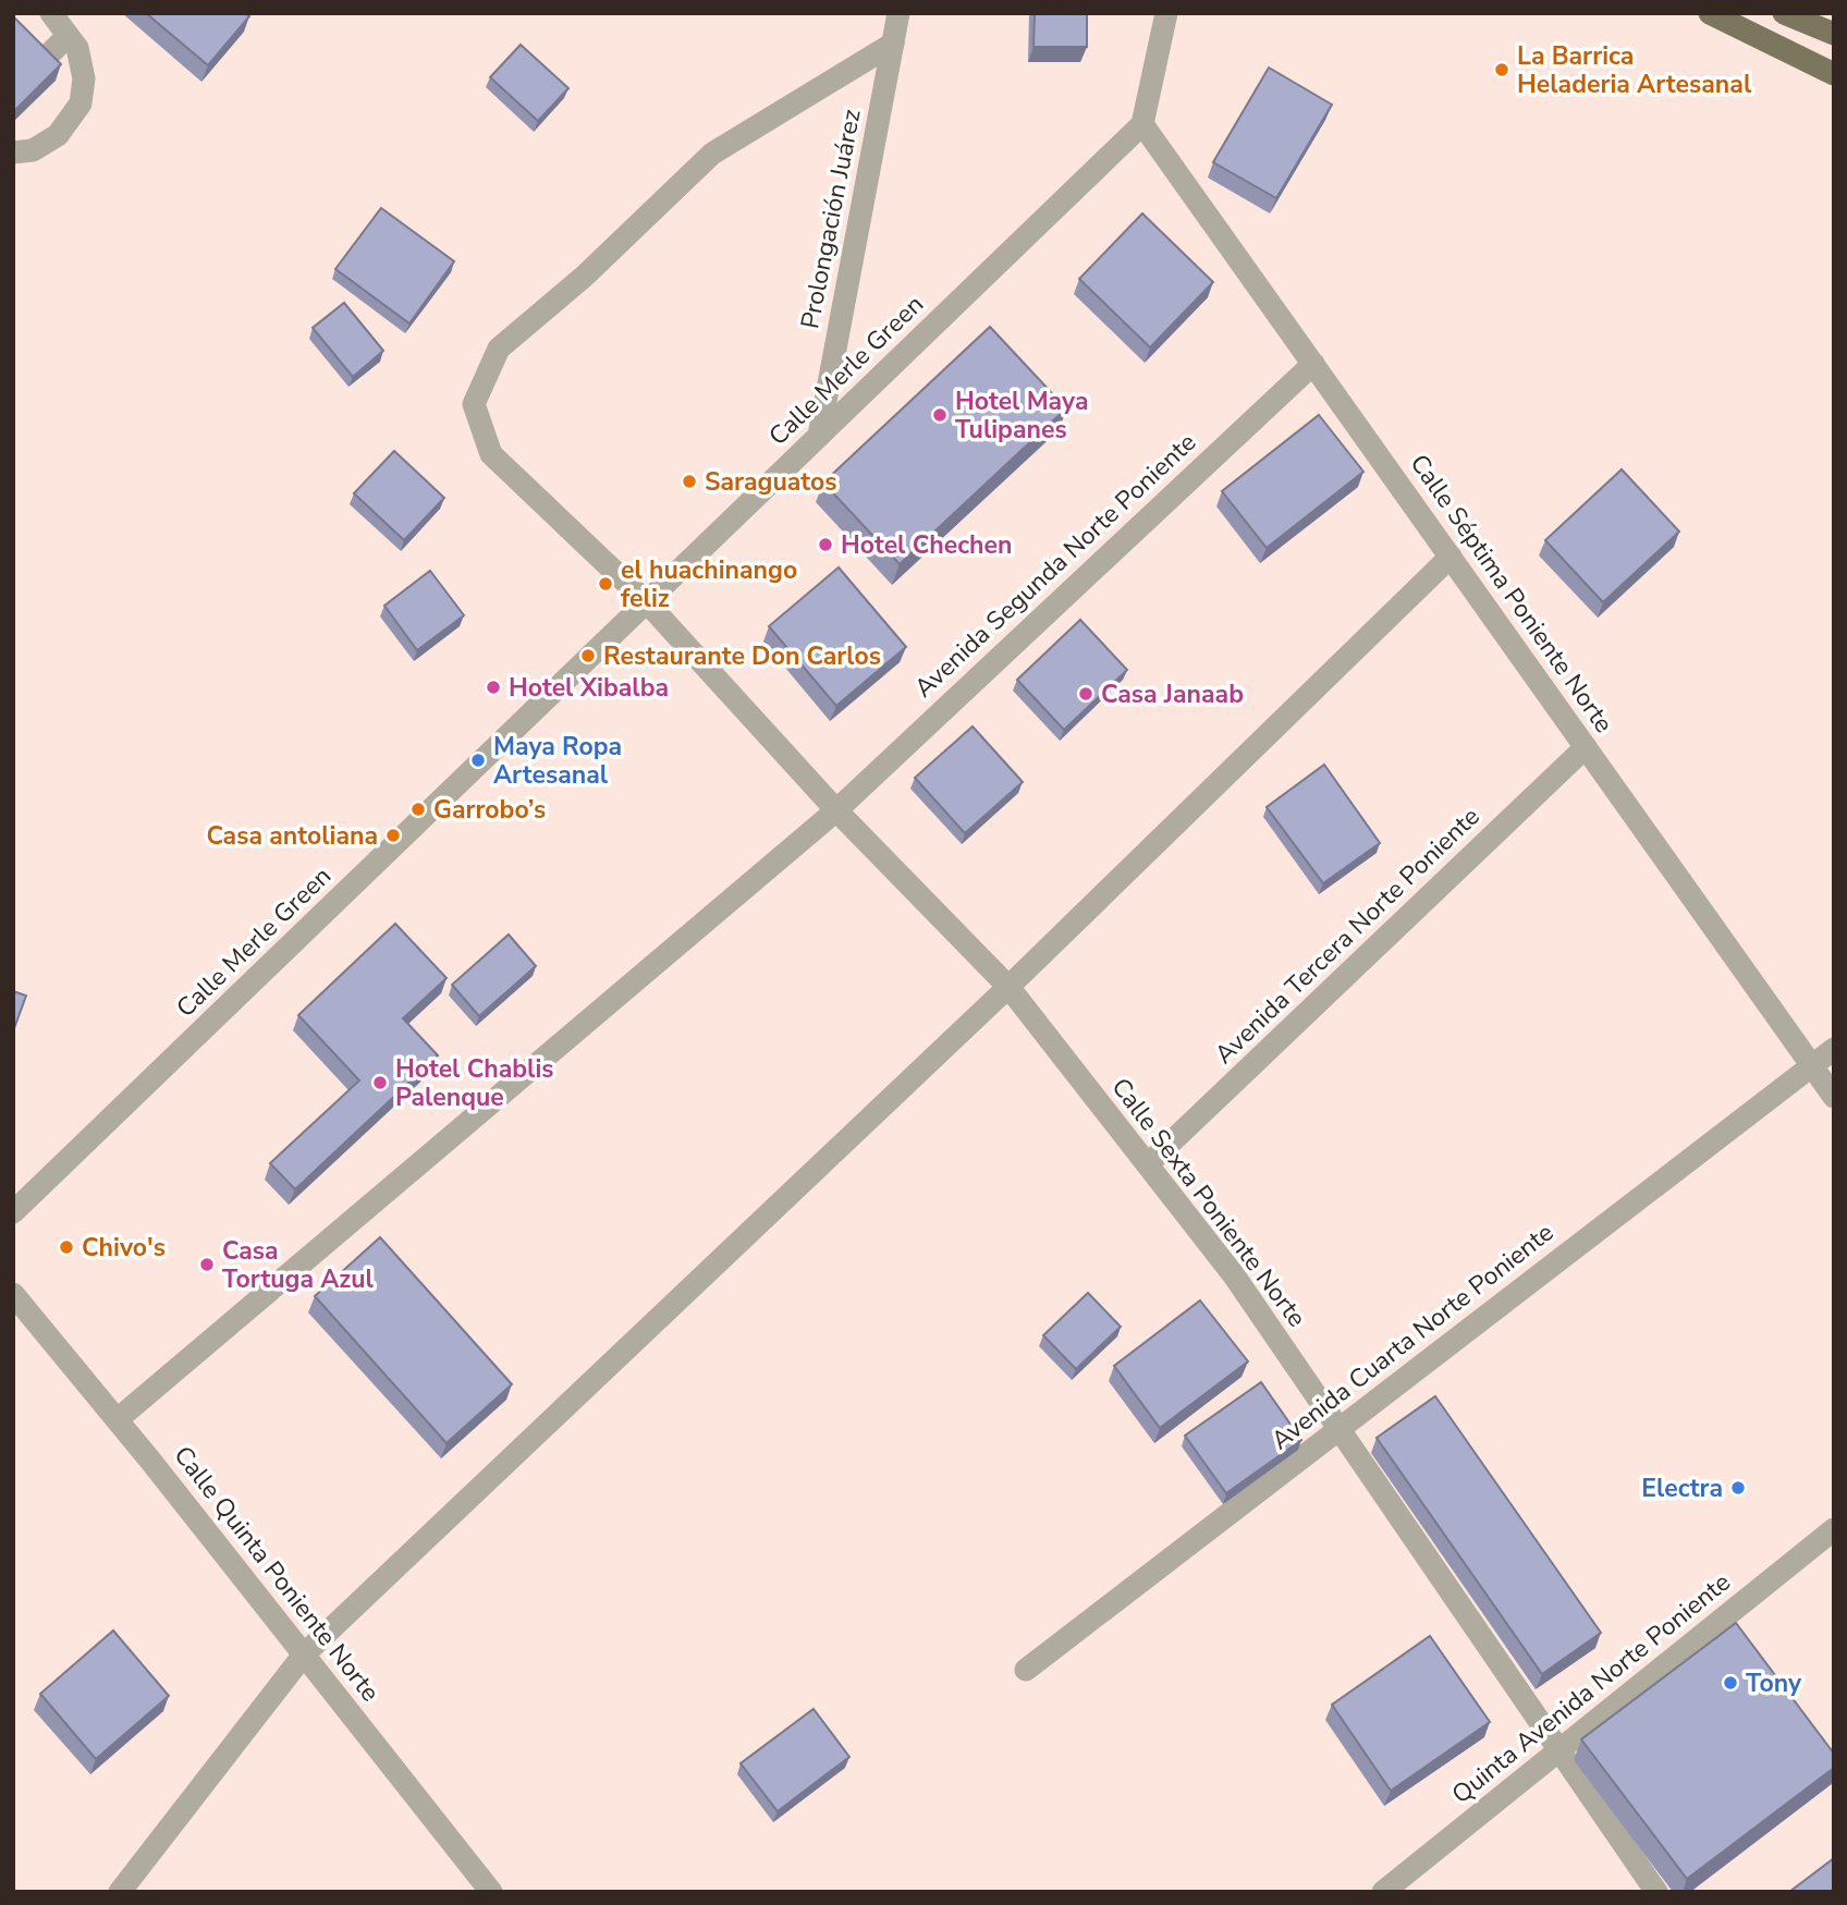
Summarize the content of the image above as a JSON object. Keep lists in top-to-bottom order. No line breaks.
{"streets":{"street":["Prolongación Juárez","Calle Merle Green","Avenida Segunda Norte Poniente","Calle Séptima Poniente Norte","Avenida Tercera Norte Poniente","Calle Sexta Poniente Norte","Avenida Cuarta Norte Poniente","Calle Quinta Poniente Norte","Quinta Avenida Norte Poniente"]},"crossings":[["Prolongación Juárez","Calle Merle Green"],["Prolongación Juárez","Calle Sexta Poniente Norte"],["Calle Merle Green","Calle Séptima Poniente Norte"],["Calle Merle Green","Calle Sexta Poniente Norte"],["Avenida Segunda Norte Poniente","Calle Séptima Poniente Norte"],["Avenida Segunda Norte Poniente","Calle Sexta Poniente Norte"],["Avenida Segunda Norte Poniente","Calle Quinta Poniente Norte"],["Calle Séptima Poniente Norte","Avenida Tercera Norte Poniente"],["Calle Séptima Poniente Norte","Avenida Cuarta Norte Poniente"],["Avenida Tercera Norte Poniente","Calle Sexta Poniente Norte"],["Calle Sexta Poniente Norte","Avenida Cuarta Norte Poniente"],["Calle Sexta Poniente Norte","Quinta Avenida Norte Poniente"]],"places":["La Barrica Heladeria Artesanal","Hotel Maya Tulipanes","Saraguatos","Hotel Chechen","el huachinango feliz","Restaurante Don Carlos","Hotel Xibalba","Casa Janaab","Maya Ropa Artesanal","Garrobo’s","Casa antoliana","Hotel Chablis Palenque","Chivo's","Casa Tortuga Azul","Electra","Tony"]}
